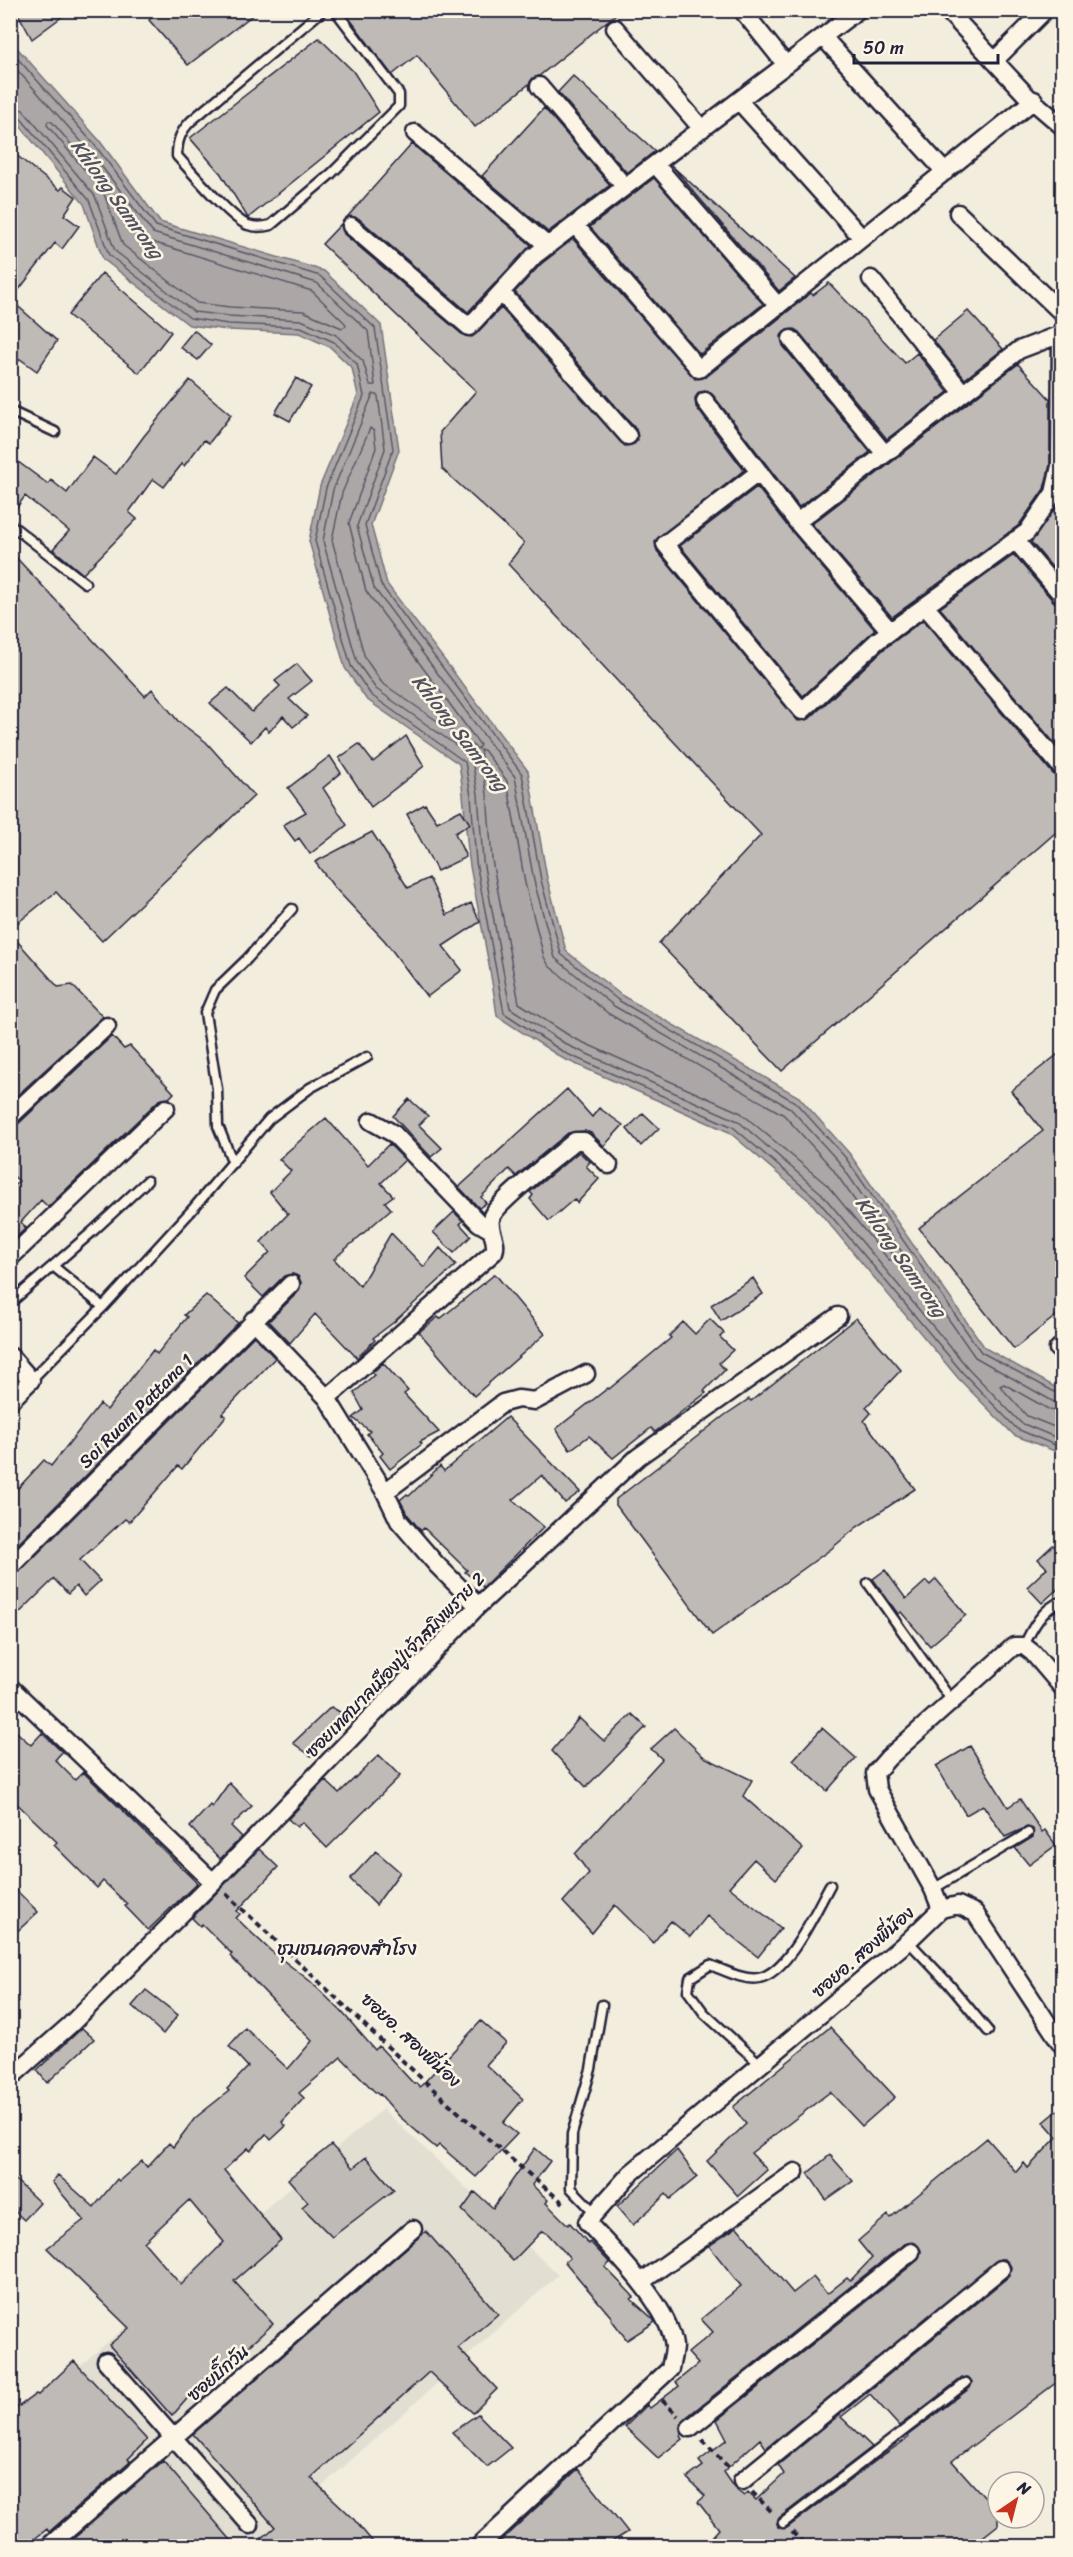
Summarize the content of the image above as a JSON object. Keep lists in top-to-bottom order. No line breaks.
{"streets":{"street":["Soi Ruam Pattana 1","ซอยเทศบาลเมืองปู่เจ้าสมิงพราย 2","ซอยอ. สองพี่น้อง","ซอยบิ๊กวัน"]},"crossings":[["ซอยเทศบาลเมืองปู่เจ้าสมิงพราย 2","ซอยอ. สองพี่น้อง"]],"districts":["ชุมชนคลองสำโรง"],"water":["Khlong Samrong"],"scale_bar":"50 m","north":"top right"}
